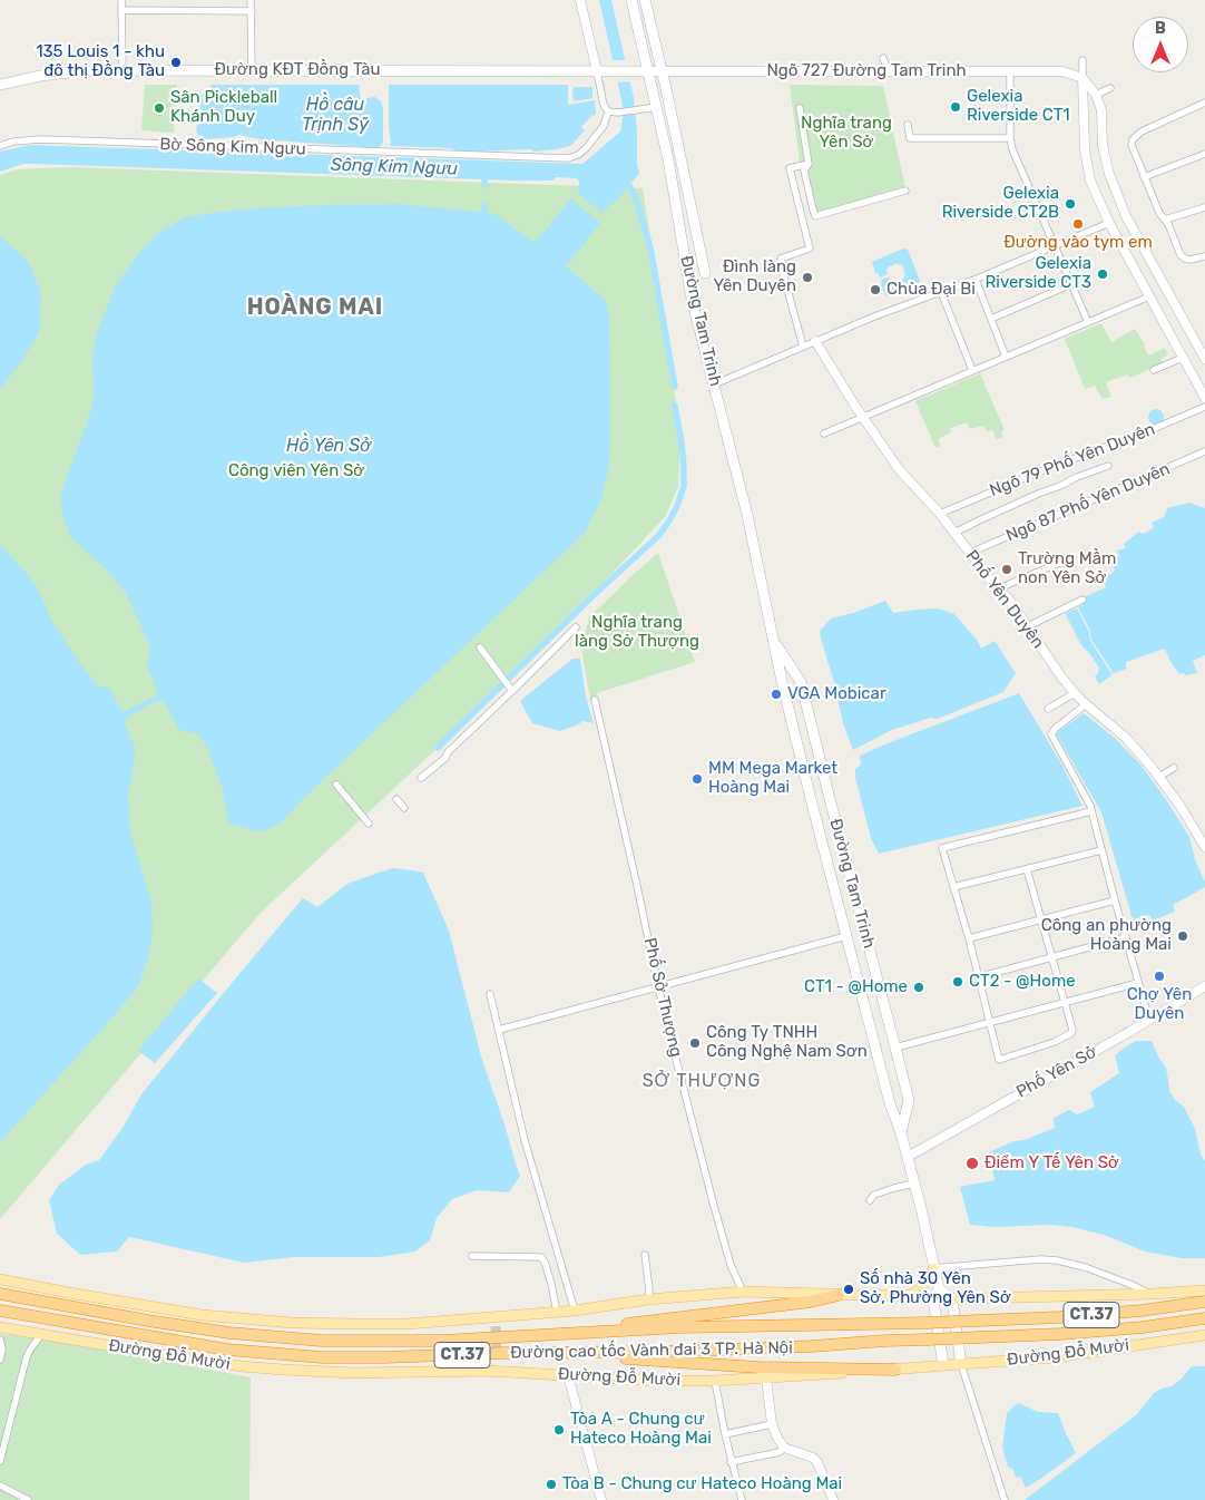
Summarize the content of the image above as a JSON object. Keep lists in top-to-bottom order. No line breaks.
{"streets":{"highway":["CT.37","Đường cao tốc Vành đai 3 TP. Hà Nội"],"main road":["Đường KĐT Đồng Tàu","Đường Tam Trinh","Đường Đỗ Mười"],"street":["Ngõ 727 Đường Tam Trinh","Bờ Sông Kim Ngưu","Ngõ 79 Phố Yên Duyên","Ngõ 87 Phố Yên Duyên","Phố Yên Duyên","Phố Sở Thượng","Phố Yên Sở"]},"crossings":[["Đường KĐT Đồng Tàu","Ngõ 727 Đường Tam Trinh"],["Đường KĐT Đồng Tàu","Đường Tam Trinh"],["Ngõ 727 Đường Tam Trinh","Đường Tam Trinh"],["Đường Tam Trinh","Phố Yên Sở"],["Ngõ 79 Phố Yên Duyên","Phố Yên Duyên"],["Ngõ 87 Phố Yên Duyên","Phố Yên Duyên"]],"districts":["HOÀNG MAI","SỞ THƯỢNG"],"water":["Hồ câu Trịnh Sỹ","Sông Kim Ngưu","Hồ Yên Sở"],"parks":["Nghĩa trang Yên Sở","Công viên Yên Sở","Nghĩa trang làng Sở Thượng"],"places":["135 Louis 1 - khu đô thị Đồng Tàu","Gelexia Riverside CT1","Sân Pickleball Khánh Duy","Gelexia Riverside CT2B","Đường vào tym em","Gelexia Riverside CT3","Đình làng Yên Duyên","Chùa Đại Bi","Trường Mầm non Yên Sở","VGA Mobicar","MM Mega Market Hoàng Mai","Công an phường Hoàng Mai","Chợ Yên Duyên","CT2 - @Home","CT1 - @Home","Công Ty TNHH Công Nghệ Nam Sơn","Điểm Y Tế Yên Sở","Số nhà 30 Yên Sở, Phường Yên Sở","Tòa A - Chung cư Hateco Hoàng Mai","Tòa B - Chung cư Hateco Hoàng Mai"],"north":"top"}
